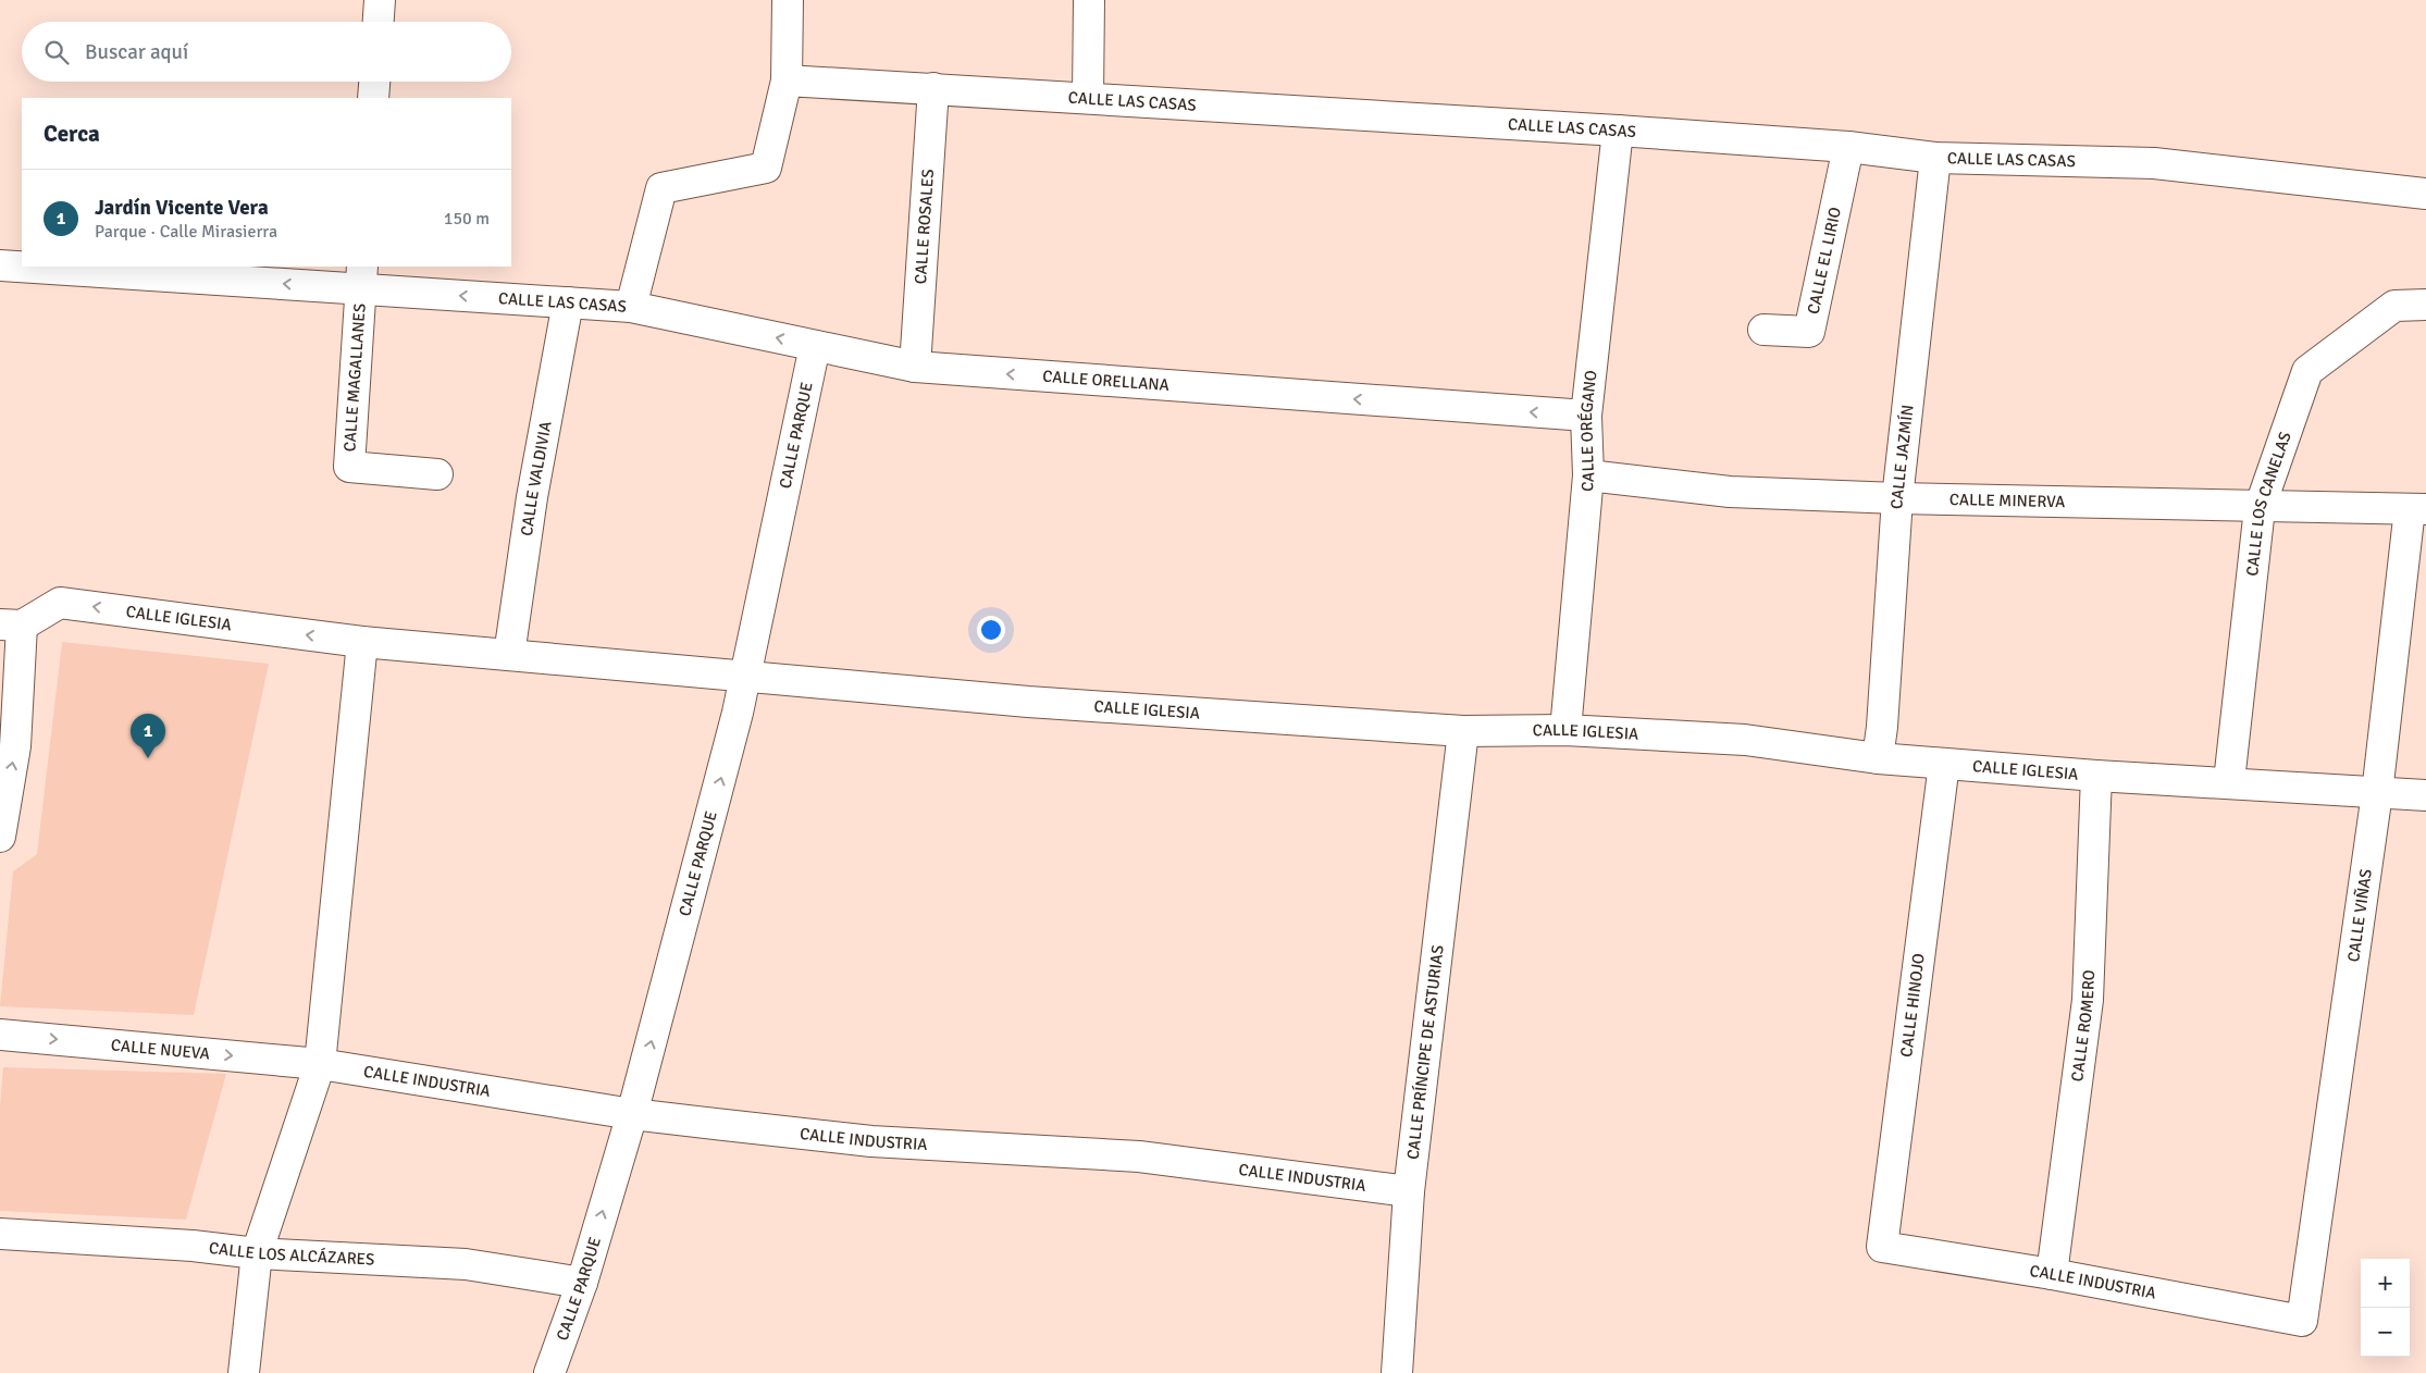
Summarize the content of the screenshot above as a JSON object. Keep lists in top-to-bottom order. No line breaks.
{"streets":{"street":["CALLE LAS CASAS","CALLE ROSALES","CALLE EL LIRIO","CALLE MAGALLANES","CALLE ORELLANA","CALLE ORÉGANO","CALLE PARQUE","CALLE JAZMÍN","CALLE VALDIVIA","CALLE MINERVA","CALLE LOS CANELAS","CALLE IGLESIA","CALLE VIÑAS","CALLE HINOJO","CALLE ROMERO","CALLE NUEVA","CALLE PRÍNCIPE DE ASTURIAS","CALLE INDUSTRIA","CALLE LOS ALCÁZARES"]},"crossings":[["CALLE LAS CASAS","CALLE ROSALES"],["CALLE LAS CASAS","CALLE EL LIRIO"],["CALLE LAS CASAS","CALLE MAGALLANES"],["CALLE LAS CASAS","CALLE ORELLANA"],["CALLE LAS CASAS","CALLE ORÉGANO"],["CALLE LAS CASAS","CALLE JAZMÍN"],["CALLE LAS CASAS","CALLE VALDIVIA"],["CALLE ROSALES","CALLE ORELLANA"],["CALLE ORELLANA","CALLE ORÉGANO"],["CALLE ORELLANA","CALLE PARQUE"],["CALLE ORÉGANO","CALLE MINERVA"],["CALLE ORÉGANO","CALLE IGLESIA"],["CALLE PARQUE","CALLE IGLESIA"],["CALLE PARQUE","CALLE INDUSTRIA"],["CALLE PARQUE","CALLE LOS ALCÁZARES"],["CALLE JAZMÍN","CALLE MINERVA"],["CALLE JAZMÍN","CALLE IGLESIA"],["CALLE VALDIVIA","CALLE IGLESIA"],["CALLE MINERVA","CALLE LOS CANELAS"],["CALLE MINERVA","CALLE VIÑAS"],["CALLE LOS CANELAS","CALLE IGLESIA"],["CALLE IGLESIA","CALLE VIÑAS"],["CALLE IGLESIA","CALLE HINOJO"],["CALLE IGLESIA","CALLE ROMERO"],["CALLE IGLESIA","CALLE PRÍNCIPE DE ASTURIAS"],["CALLE VIÑAS","CALLE INDUSTRIA"],["CALLE HINOJO","CALLE INDUSTRIA"],["CALLE ROMERO","CALLE INDUSTRIA"],["CALLE NUEVA","CALLE INDUSTRIA"],["CALLE PRÍNCIPE DE ASTURIAS","CALLE INDUSTRIA"]],"one_way":["CALLE ORELLANA","CALLE PARQUE","CALLE NUEVA"],"page":{"search":"Buscar aquí","heading":"Cerca","list":[{"mark":"1","name":"Jardín Vicente Vera","note":"Parque · Calle Mirasierra","value":"150 m"}],"pins":"1","map_buttons":["+","−"]}}
